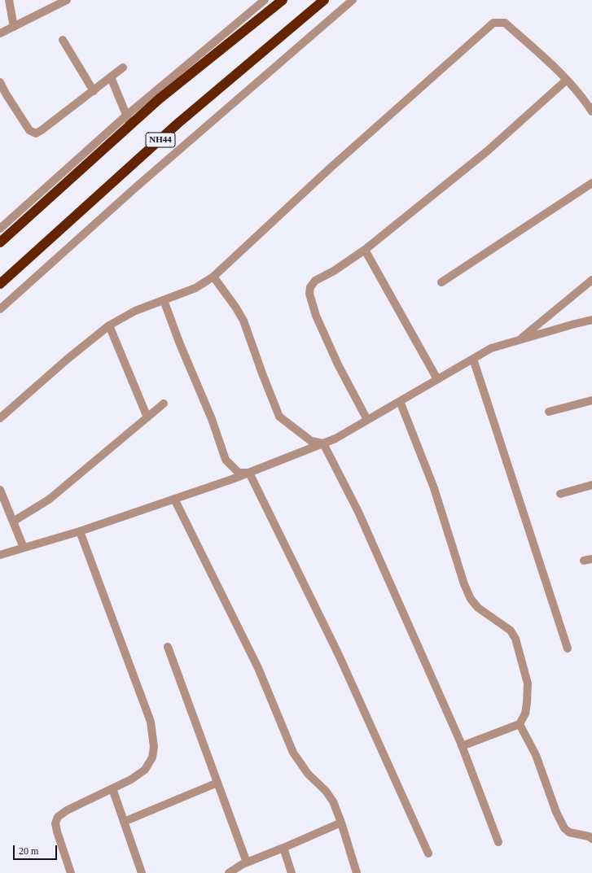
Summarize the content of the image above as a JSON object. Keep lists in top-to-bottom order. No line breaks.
{"streets":{"highway":["NH44"]},"scale_bar":"20 m"}
